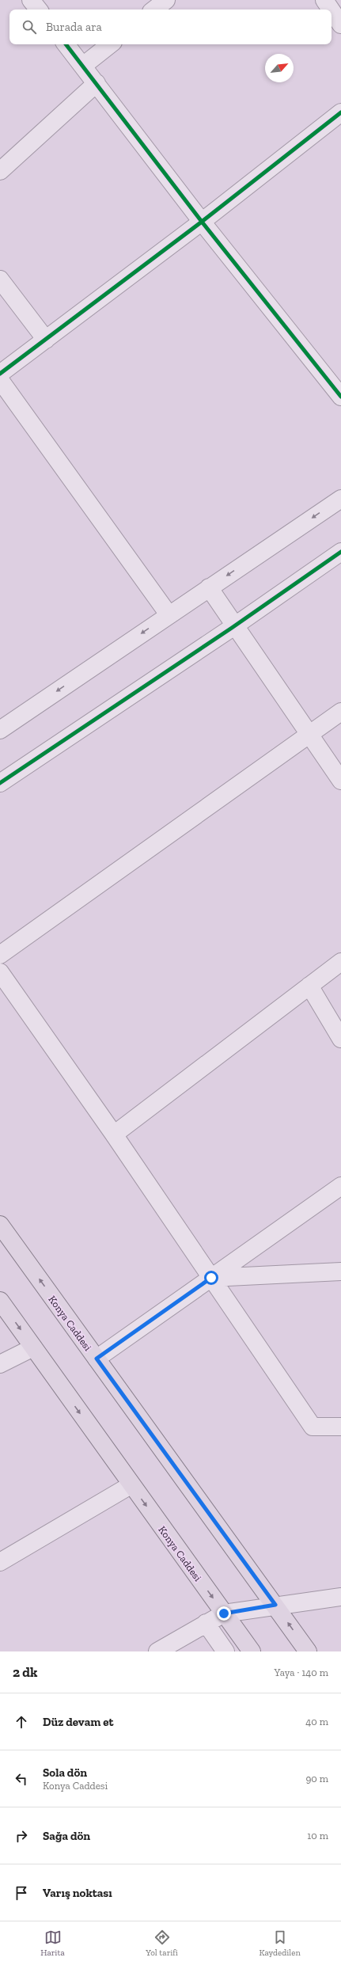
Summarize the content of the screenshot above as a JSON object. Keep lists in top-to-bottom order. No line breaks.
{"streets":{"main road":["Konya Caddesi"]},"north":"top right","page":{"search":"Burada ara","heading":["2 dk","Yaya · 140 m"],"list":[["Düz devam et","40 m"],["Sola dön","Konya Caddesi","90 m"],["Sağa dön","10 m"],"Varış noktası"],"nav":["Harita","Yol tarifi","Kaydedilen"]}}
